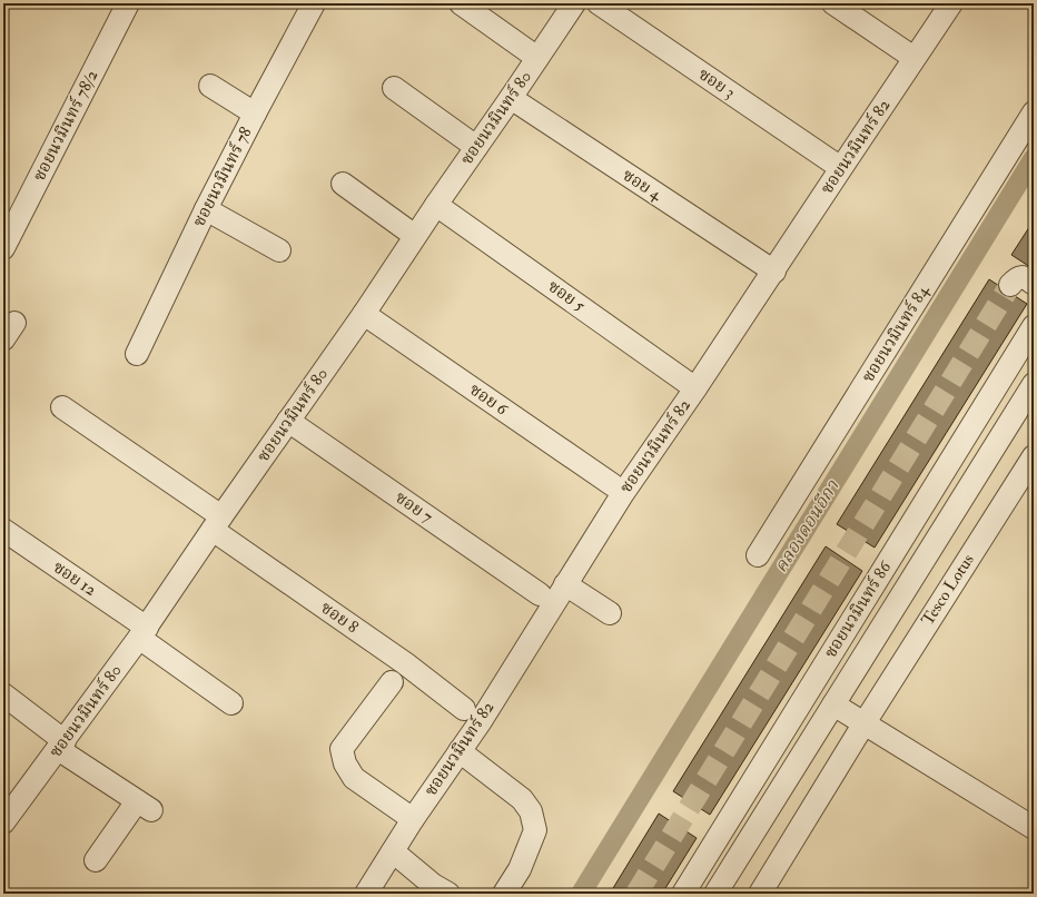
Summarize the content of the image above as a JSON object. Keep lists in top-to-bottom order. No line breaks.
{"streets":{"street":["ซอย 3","ซอยนวมินทร์ 80","ซอยนวมินทร์ 78/2","ซอยนวมินทร์ 82","ซอยนวมินทร์ 78","ซอย 4","ซอย 5","ซอยนวมินทร์ 84","ซอย 6","ซอย 7","ซอย 12","Tesco Lotus","ซอยนวมินทร์ 86","ซอย 8"]},"crossings":[["ซอยนวมินทร์ 80","ซอย 4"],["ซอยนวมินทร์ 80","ซอย 5"],["ซอยนวมินทร์ 80","ซอย 6"],["ซอยนวมินทร์ 80","ซอย 7"],["ซอยนวมินทร์ 80","ซอย 12"],["ซอยนวมินทร์ 80","ซอย 8"],["ซอยนวมินทร์ 82","ซอย 4"],["ซอยนวมินทร์ 82","ซอย 5"]],"water":["คลองดอนอีกา"]}
